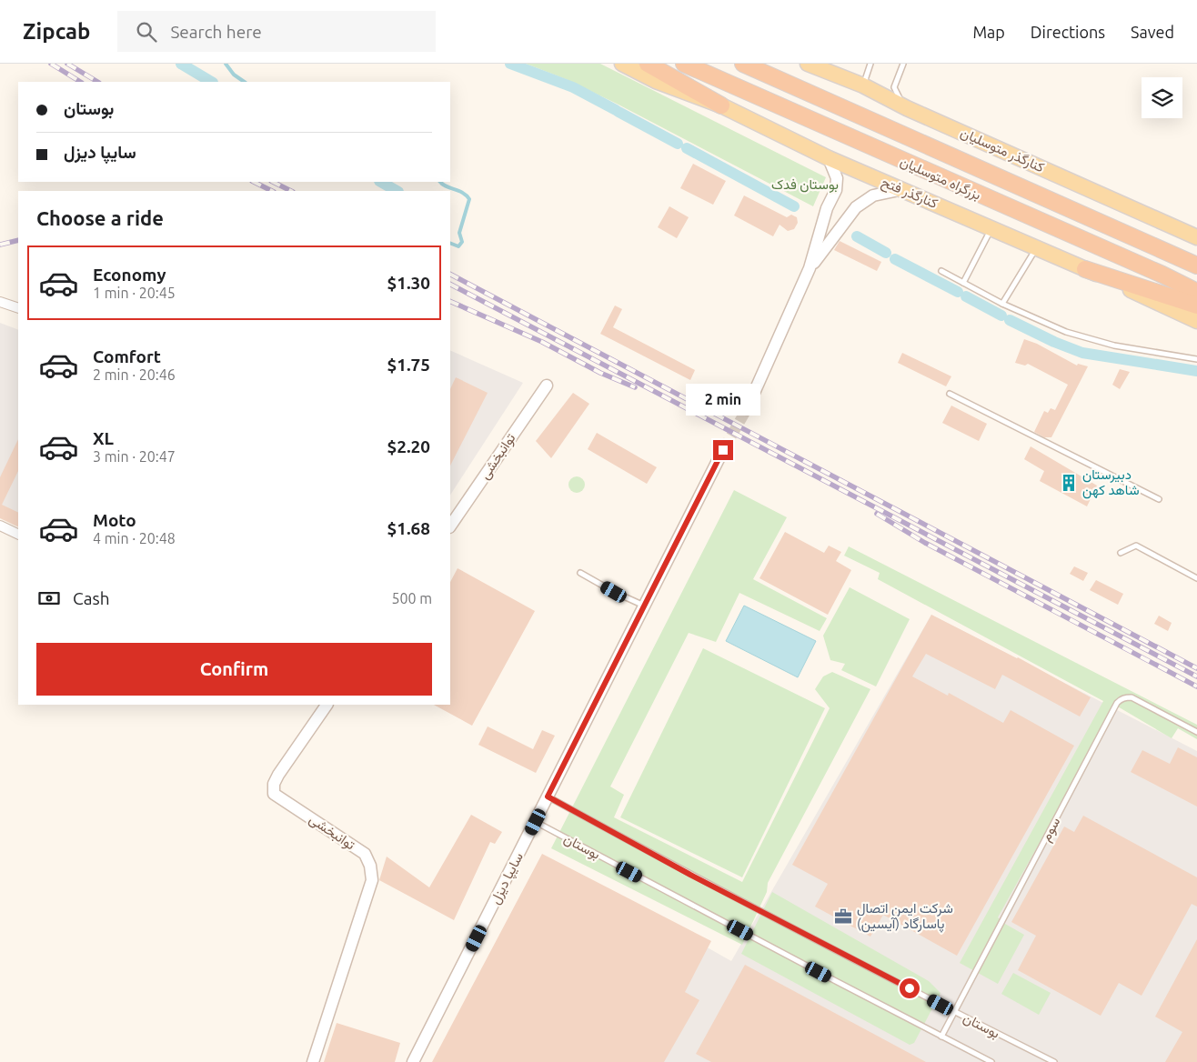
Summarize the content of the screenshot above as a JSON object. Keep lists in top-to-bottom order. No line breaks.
{"streets":{"highway":["بزرگراه متوسلیان"],"main road":["کنارگذر متوسلیان","کنارگذر فتح"],"street":["توانبخشی","سایپا دیزل"],"lane":["سوم","بوستان"]},"crossings":[["سوم","بوستان"],["بوستان","سایپا دیزل"]],"parks":["بوستان فدک"],"places":{"building":["دبیرستان شاهد کهن"],"office":["شرکت ایمن اتصال پاسارگاد (آیسین)"]},"page":{"header":"Zipcab","search":"Search here","nav":["Map","Directions","Saved"],"banner":["بوستان","سایپا دیزل"],"heading":"Choose a ride","list":[{"name":"Economy","note":"1 min · 20:45","value":"$1.30"},{"name":"Comfort","note":"2 min · 20:46","value":"$1.75"},{"name":"XL","note":"3 min · 20:47","value":"$2.20"},{"name":"Moto","note":"4 min · 20:48","value":"$1.68"}],"bubble":"2 min","pay":["Cash","500 m"],"buttons":"Confirm"}}
